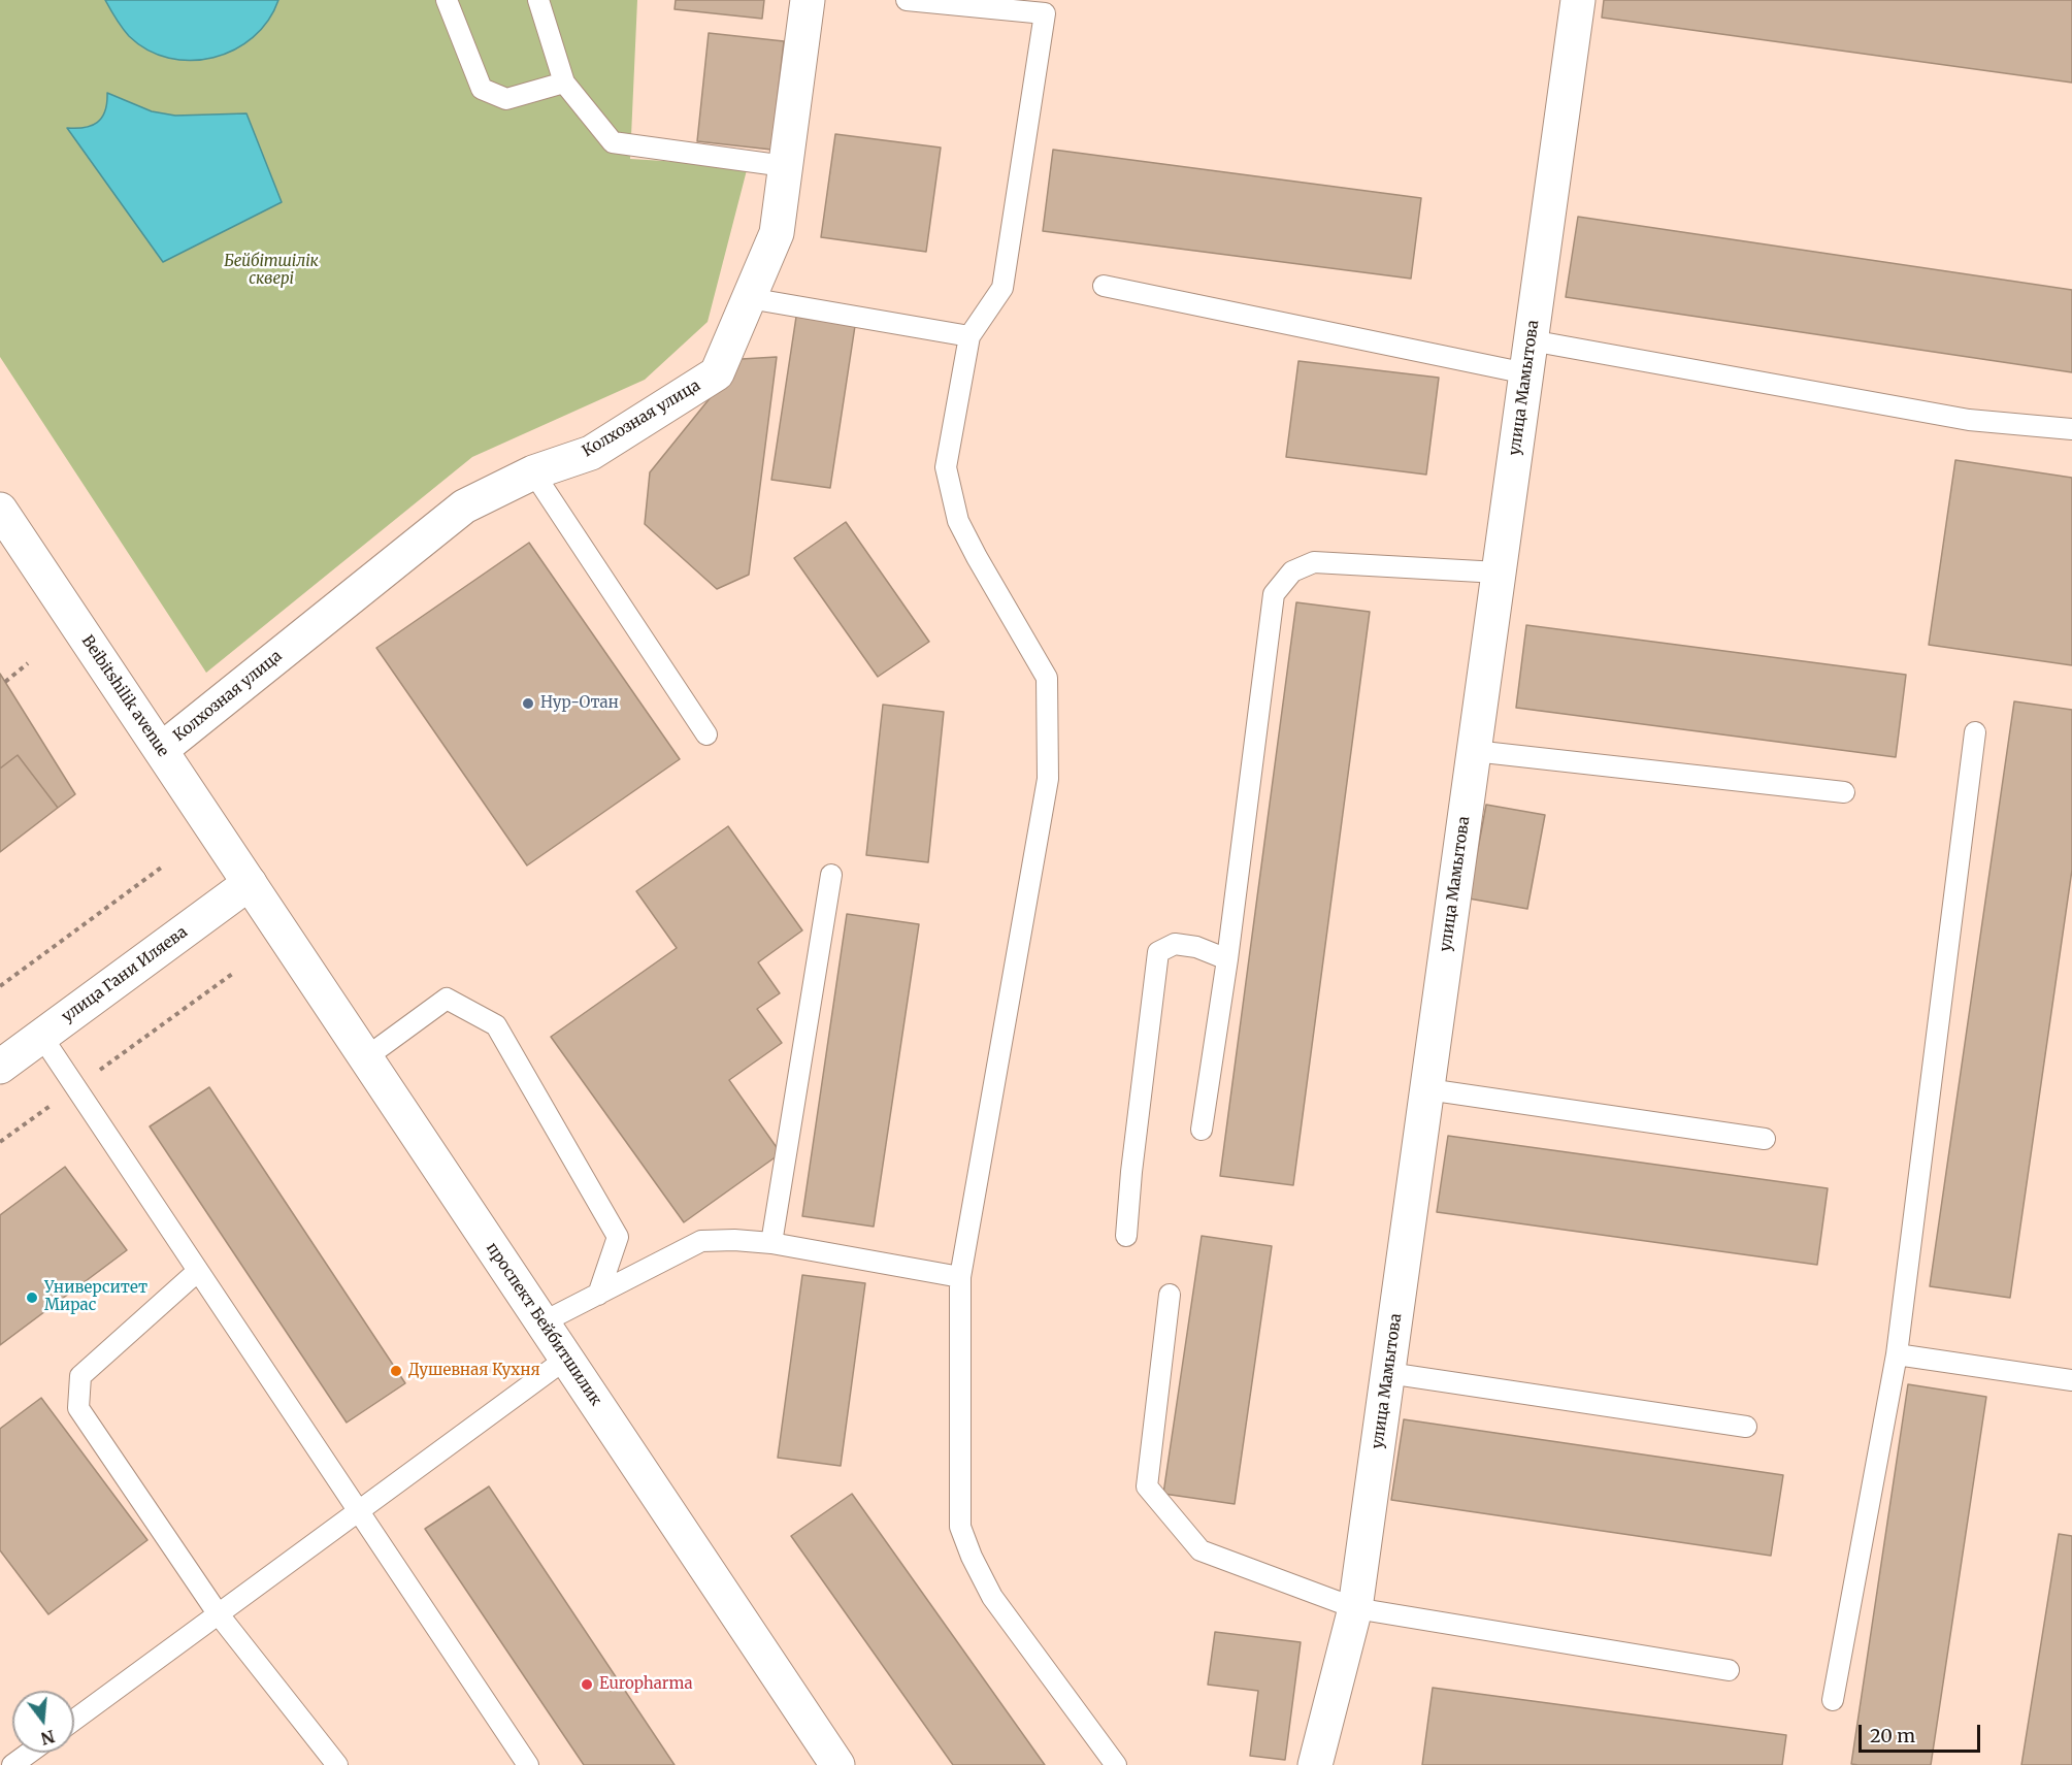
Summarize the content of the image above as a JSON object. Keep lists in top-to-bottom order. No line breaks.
{"streets":{"street":["улица Мамытова","Колхозная улица","Beibitshilik avenue","улица Гани Иляева","проспект Бейбитшилик"]},"crossings":[["Колхозная улица","Beibitshilik avenue"],["Beibitshilik avenue","улица Гани Иляева"],["Beibitshilik avenue","проспект Бейбитшилик"],["улица Гани Иляева","проспект Бейбитшилик"]],"parks":["Бейбітшілік сквері"],"places":["Нур-Отан","Университет Мирас","Душевная Кухня","Europharma"],"scale_bar":"20 m","north":"bottom"}
